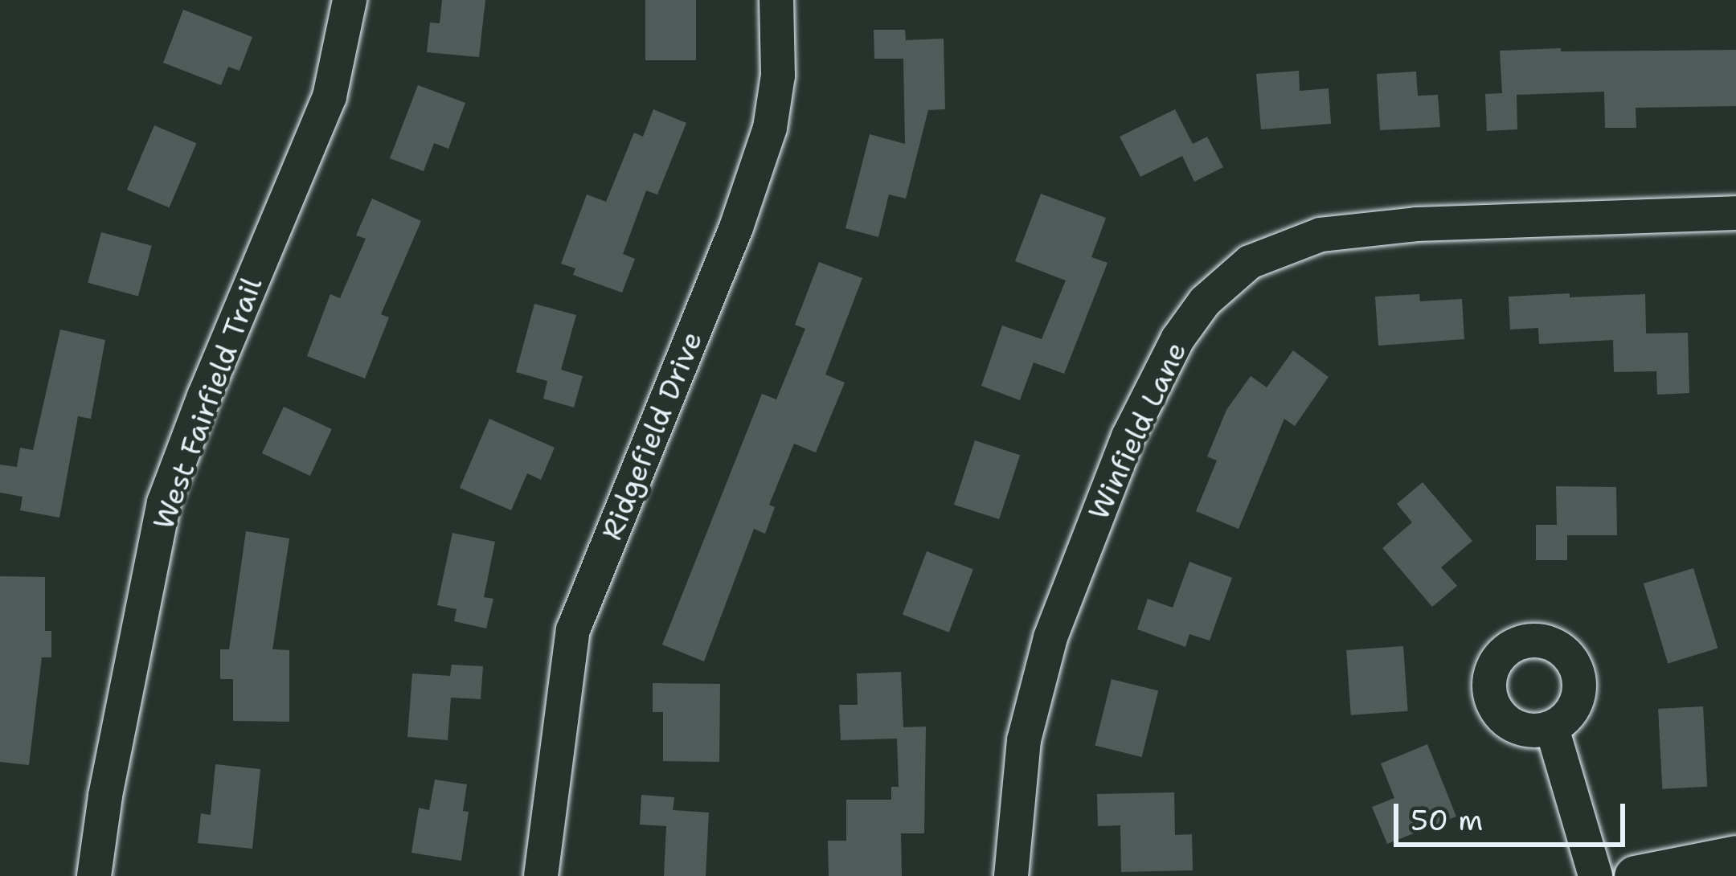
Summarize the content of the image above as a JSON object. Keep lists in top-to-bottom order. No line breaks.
{"streets":{"street":["West Fairfield Trail","Winfield Lane","Ridgefield Drive"]},"scale_bar":"50 m"}
